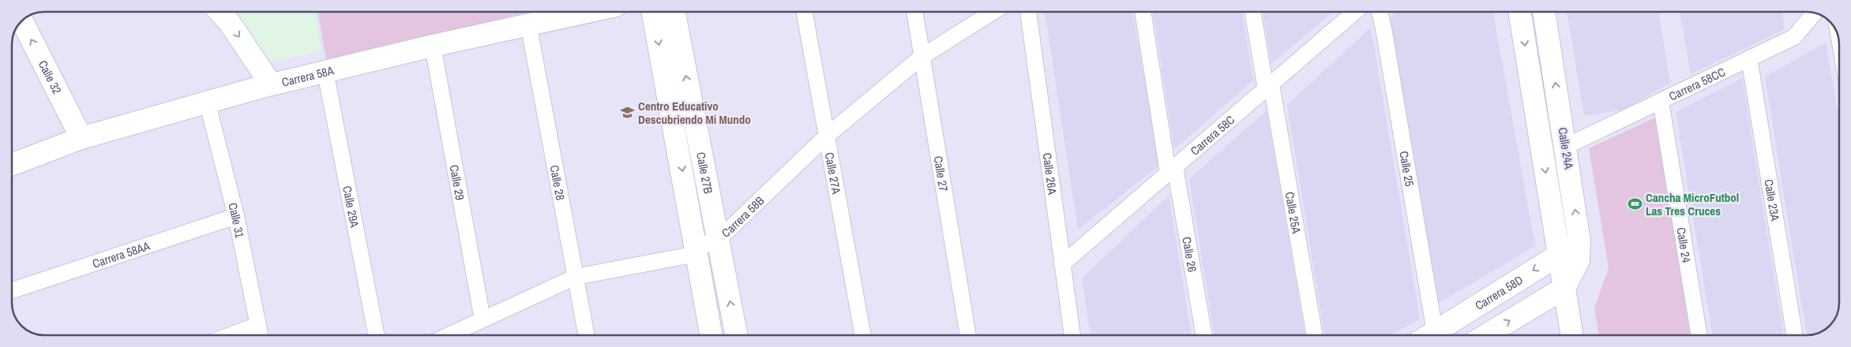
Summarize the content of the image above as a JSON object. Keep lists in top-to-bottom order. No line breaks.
{"streets":{"main road":["Carrera 58A","Calle 32","Calle 24A","Calle 27B","Carrera 58D"],"street":["Carrera 58CC","Carrera 58C","Calle 25","Calle 27A","Calle 27","Calle 26A","Calle 29","Calle 28","Calle 23A","Calle 29A","Calle 25A","Carrera 58B","Calle 31","Calle 24","Carrera 58AA","Calle 26"]},"crossings":[["Carrera 58A","Calle 32"],["Carrera 58A","Calle 29"],["Carrera 58A","Calle 28"],["Carrera 58A","Calle 29A"],["Carrera 58A","Calle 31"],["Carrera 58CC","Calle 24A"],["Carrera 58CC","Calle 23A"],["Carrera 58CC","Calle 24"],["Carrera 58C","Calle 26A"],["Carrera 58C","Calle 25A"],["Carrera 58C","Calle 26"],["Calle 24A","Carrera 58D"],["Calle 27B","Carrera 58B"],["Calle 27A","Carrera 58B"],["Calle 27","Carrera 58B"],["Calle 29","Carrera 58B"],["Calle 28","Carrera 58B"],["Calle 31","Carrera 58AA"]],"places":{"school or university":["Centro Educativo Descubriendo Mi Mundo"],"sports":["Cancha MicroFutbol Las Tres Cruces"]}}
